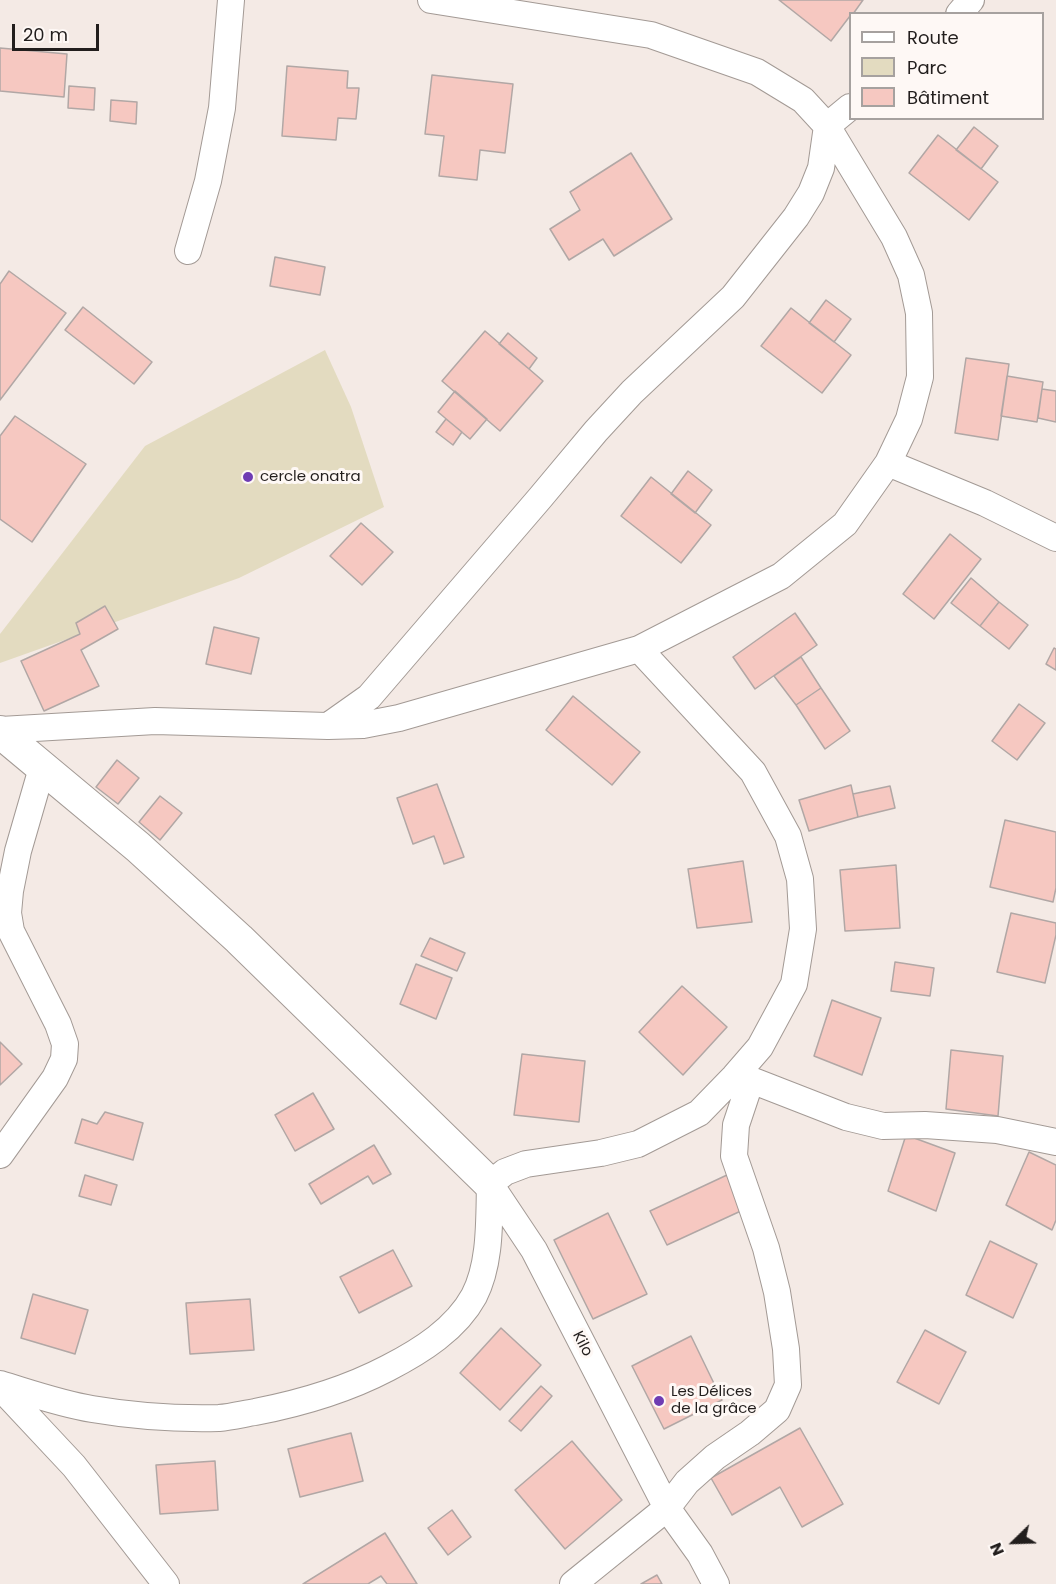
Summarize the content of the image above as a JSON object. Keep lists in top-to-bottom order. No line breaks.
{"streets":{"street":["Kilo"]},"places":["cercle onatra","Les Délices de la grâce"],"legend":["Route","Parc","Bâtiment"],"scale_bar":"20 m","north":"bottom left"}
